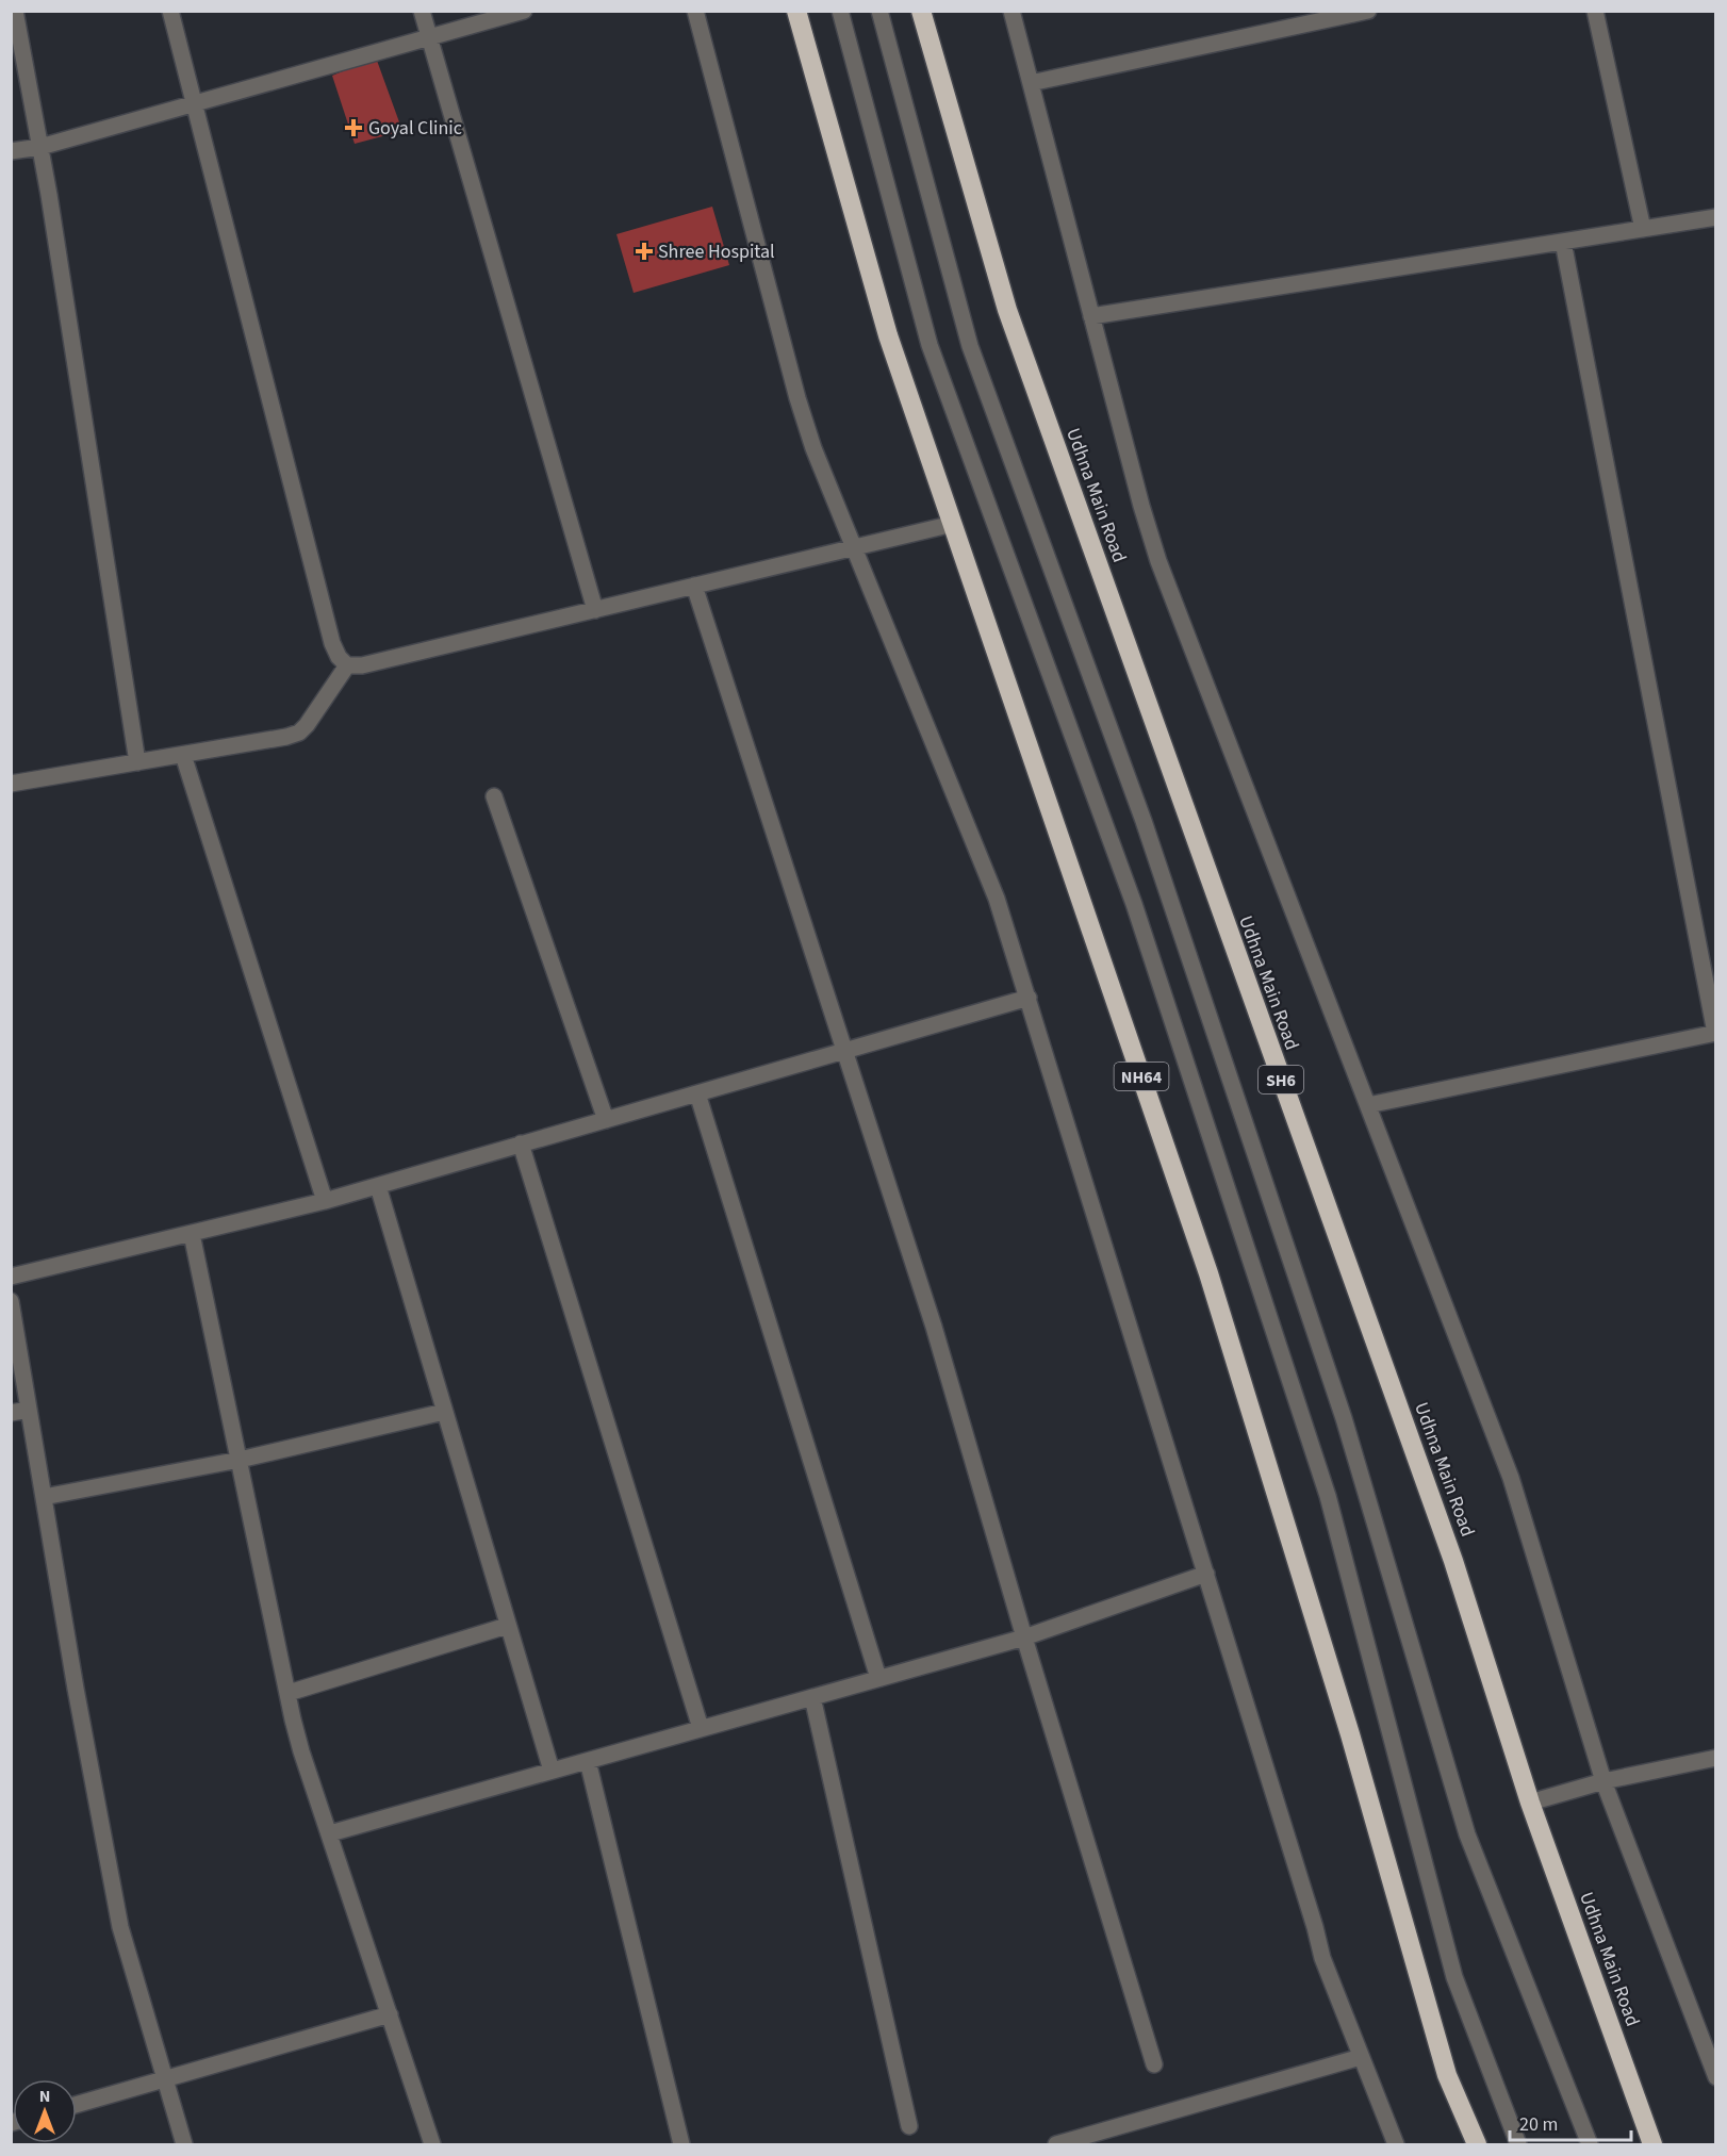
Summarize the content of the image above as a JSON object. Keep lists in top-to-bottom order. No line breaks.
{"streets":{"highway":["Udhna Main Road","NH64","SH6"]},"places":{"health":["Goyal Clinic","Shree Hospital"]},"scale_bar":"20 m","north":"top"}
